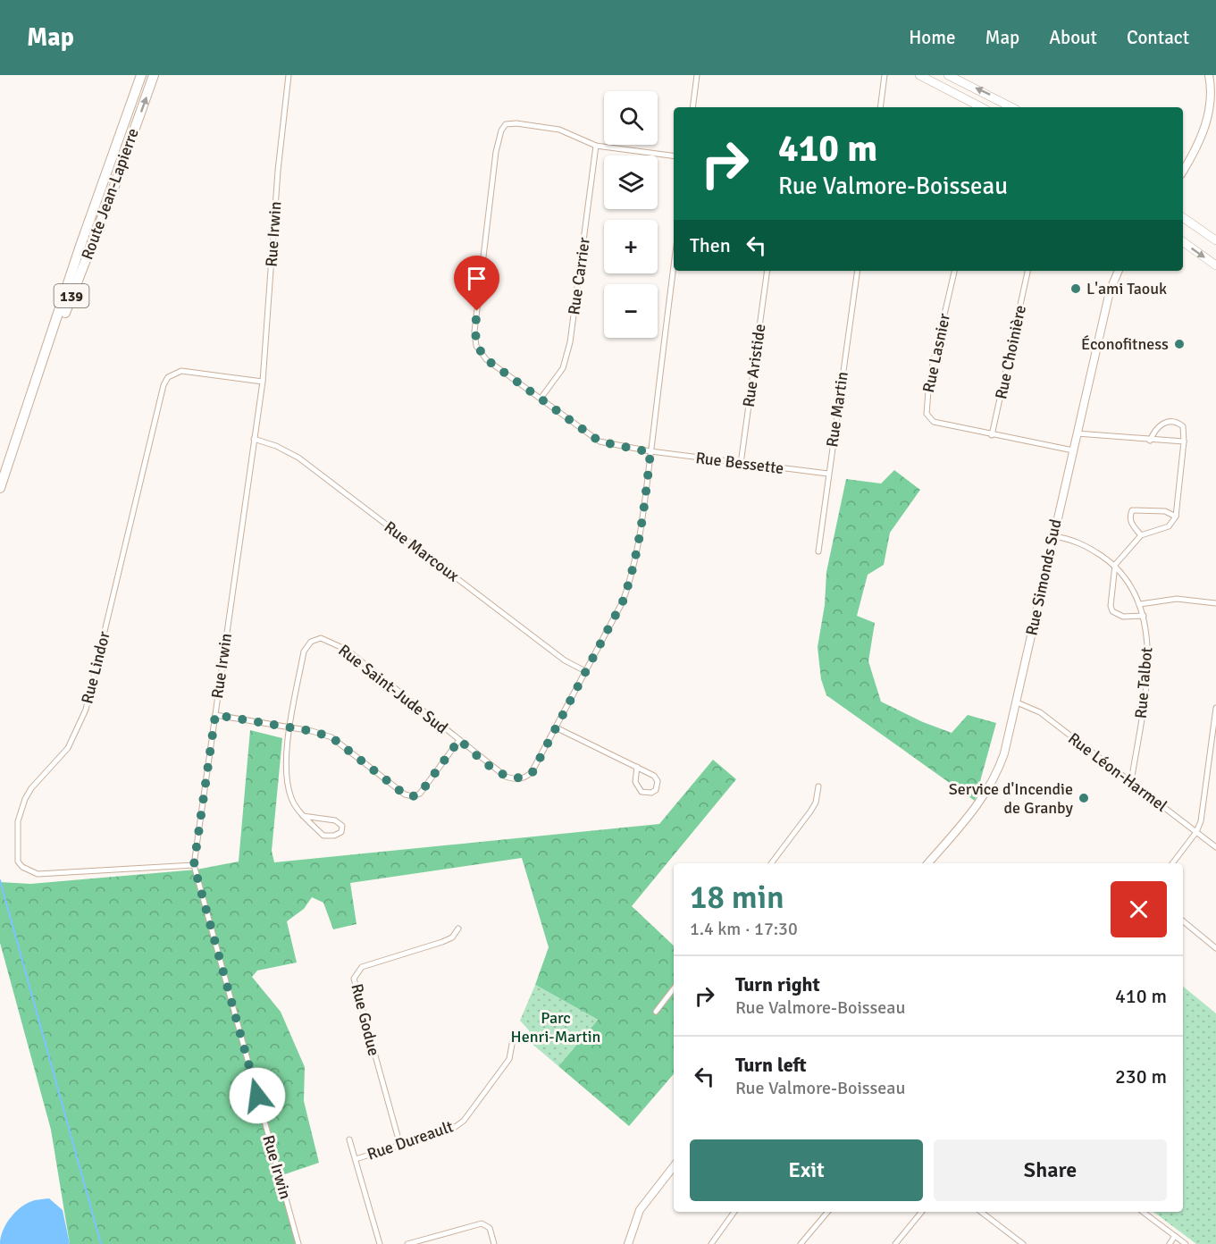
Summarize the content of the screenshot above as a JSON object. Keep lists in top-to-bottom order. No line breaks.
{"streets":{"highway":["Route Jean-Lapierre","139"],"street":["Rue Irwin","Rue Carrier","Rue Choinière","Rue Lasnier","Rue Aristide","Rue Martin","Rue Bessette","Rue Marcoux","Rue Simonds Sud","Rue Lindor","Rue Talbot","Rue Saint-Jude Sud","Rue Léon-Harmel","Rue Godue","Rue Dureault"]},"crossings":[["Rue Irwin","Rue Marcoux"],["Rue Irwin","Rue Lindor"],["Rue Carrier","Rue Bessette"],["Rue Choinière","Rue Lasnier"],["Rue Lasnier","Rue Simonds Sud"],["Rue Aristide","Rue Bessette"],["Rue Martin","Rue Bessette"],["Rue Bessette","Rue Saint-Jude Sud"],["Rue Marcoux","Rue Saint-Jude Sud"],["Rue Simonds Sud","Rue Talbot"],["Rue Simonds Sud","Rue Léon-Harmel"],["Rue Talbot","Rue Léon-Harmel"],["Rue Godue","Rue Dureault"]],"parks":["Parc Henri-Martin"],"places":["L'ami Taouk","Éconofitness","Service d'Incendie de Granby"],"page":{"header":"Map","nav":["Home","Map","About","Contact"],"map_buttons":["+","−"],"turn":["410 m","Rue Valmore-Boisseau"],"then":"Then","heading":["18 min","1.4 km · 17:30"],"list":[{"name":"Turn right","note":"Rue Valmore-Boisseau","value":"410 m"},{"name":"Turn left","note":"Rue Valmore-Boisseau","value":"230 m"}],"buttons":["Exit","Share"]}}
